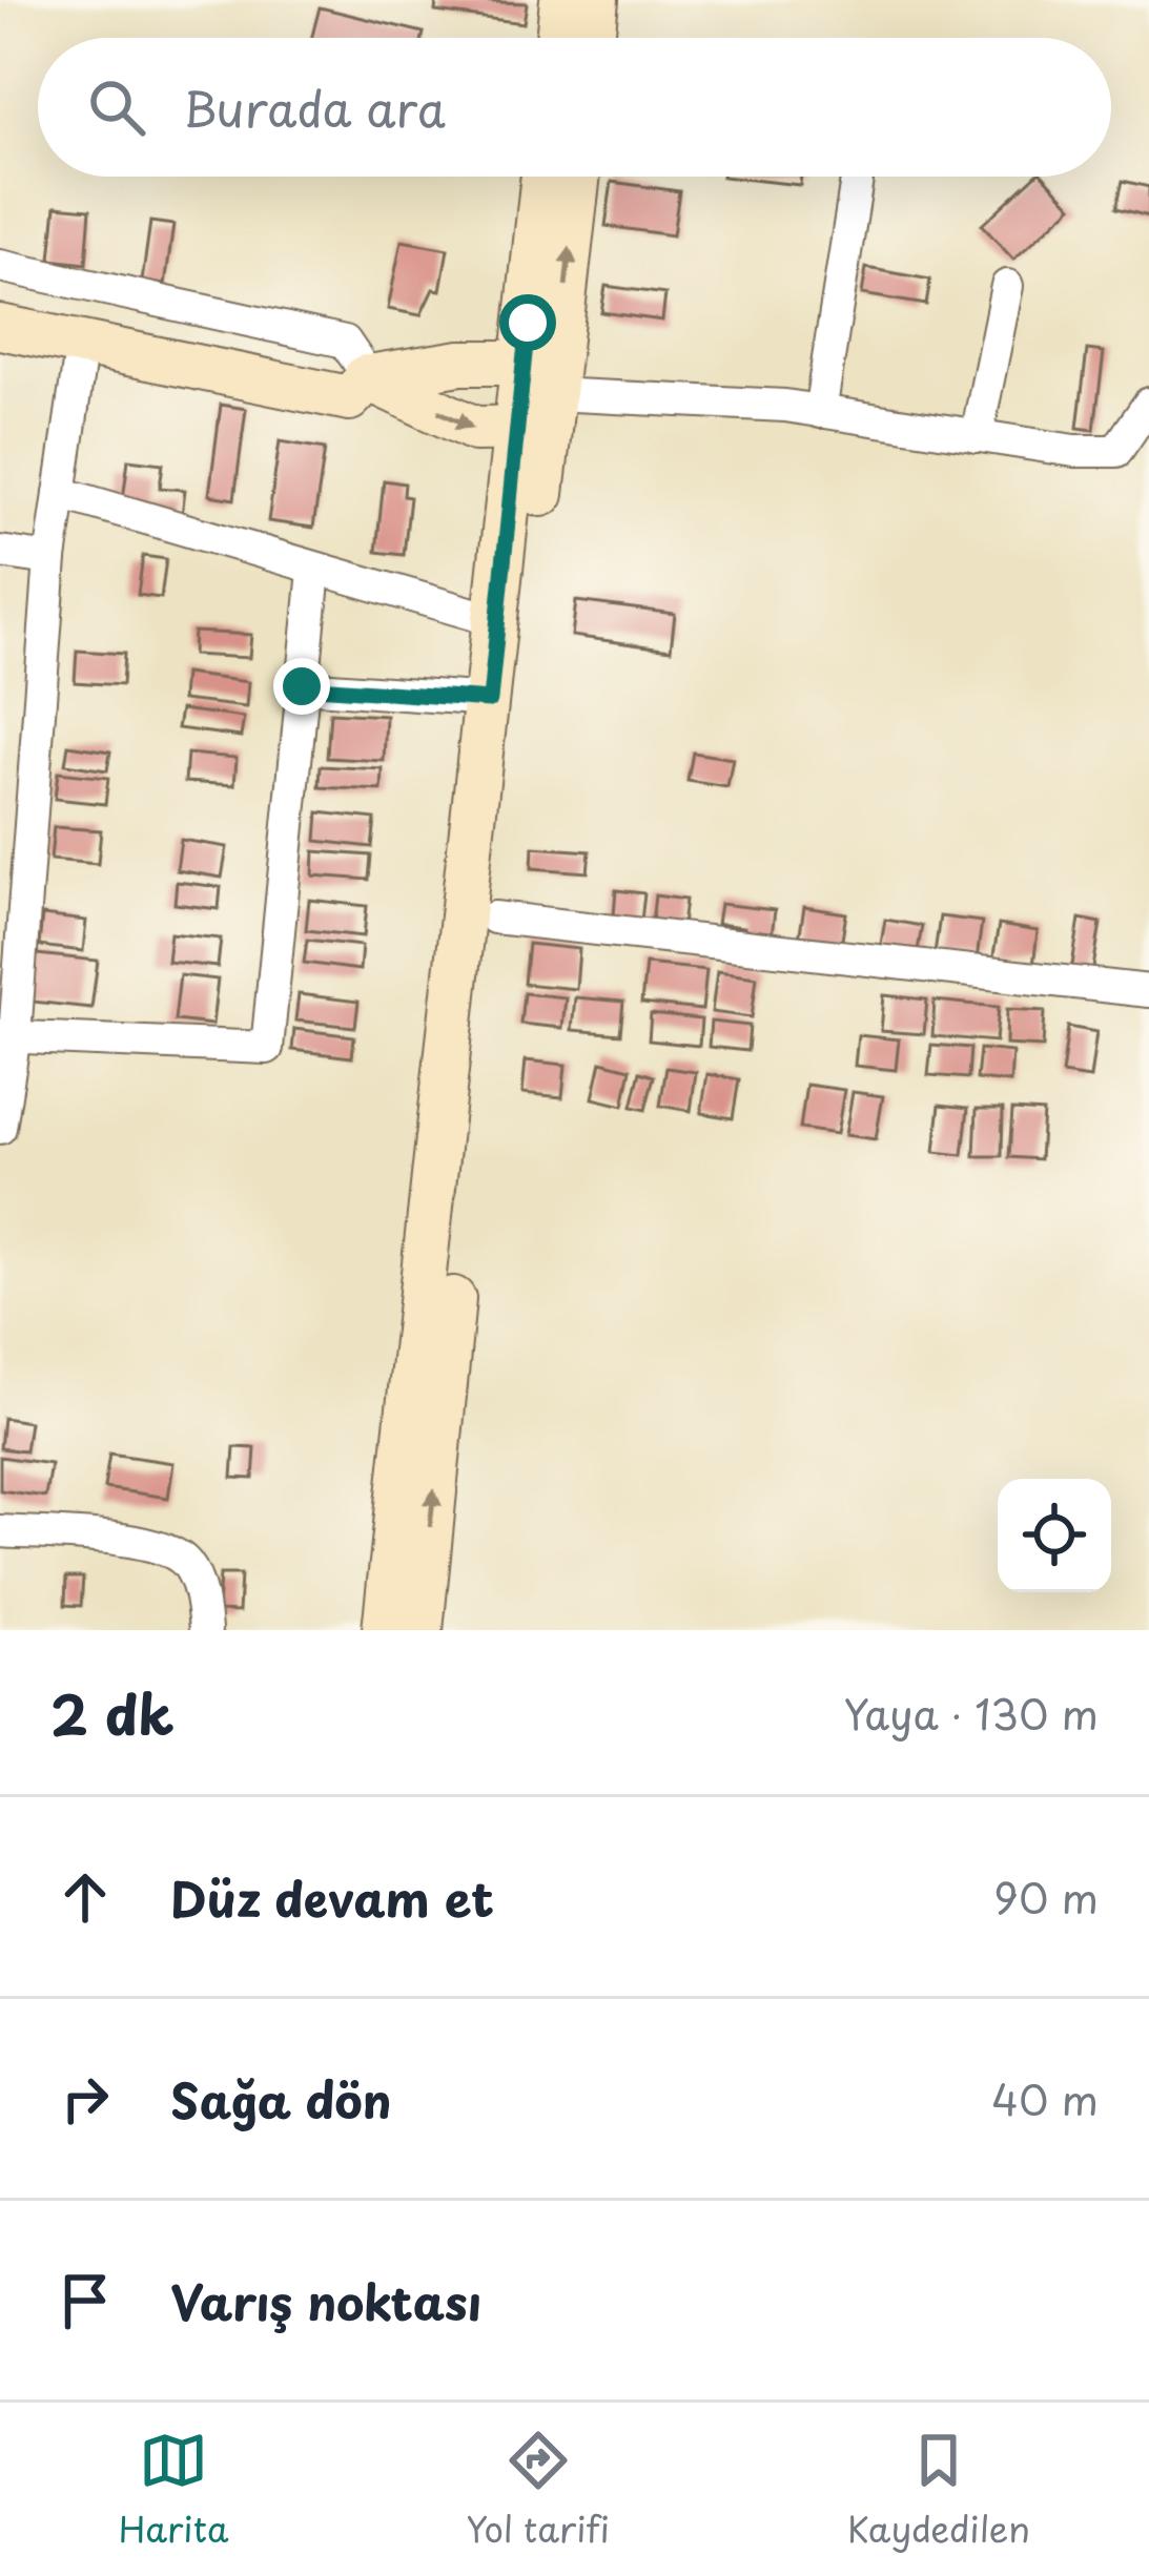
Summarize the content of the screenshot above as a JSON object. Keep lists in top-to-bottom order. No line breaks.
{"page":{"search":"Burada ara","heading":["2 dk","Yaya · 130 m"],"list":[["Düz devam et","90 m"],["Sağa dön","40 m"],"Varış noktası"],"nav":["Harita","Yol tarifi","Kaydedilen"]}}
